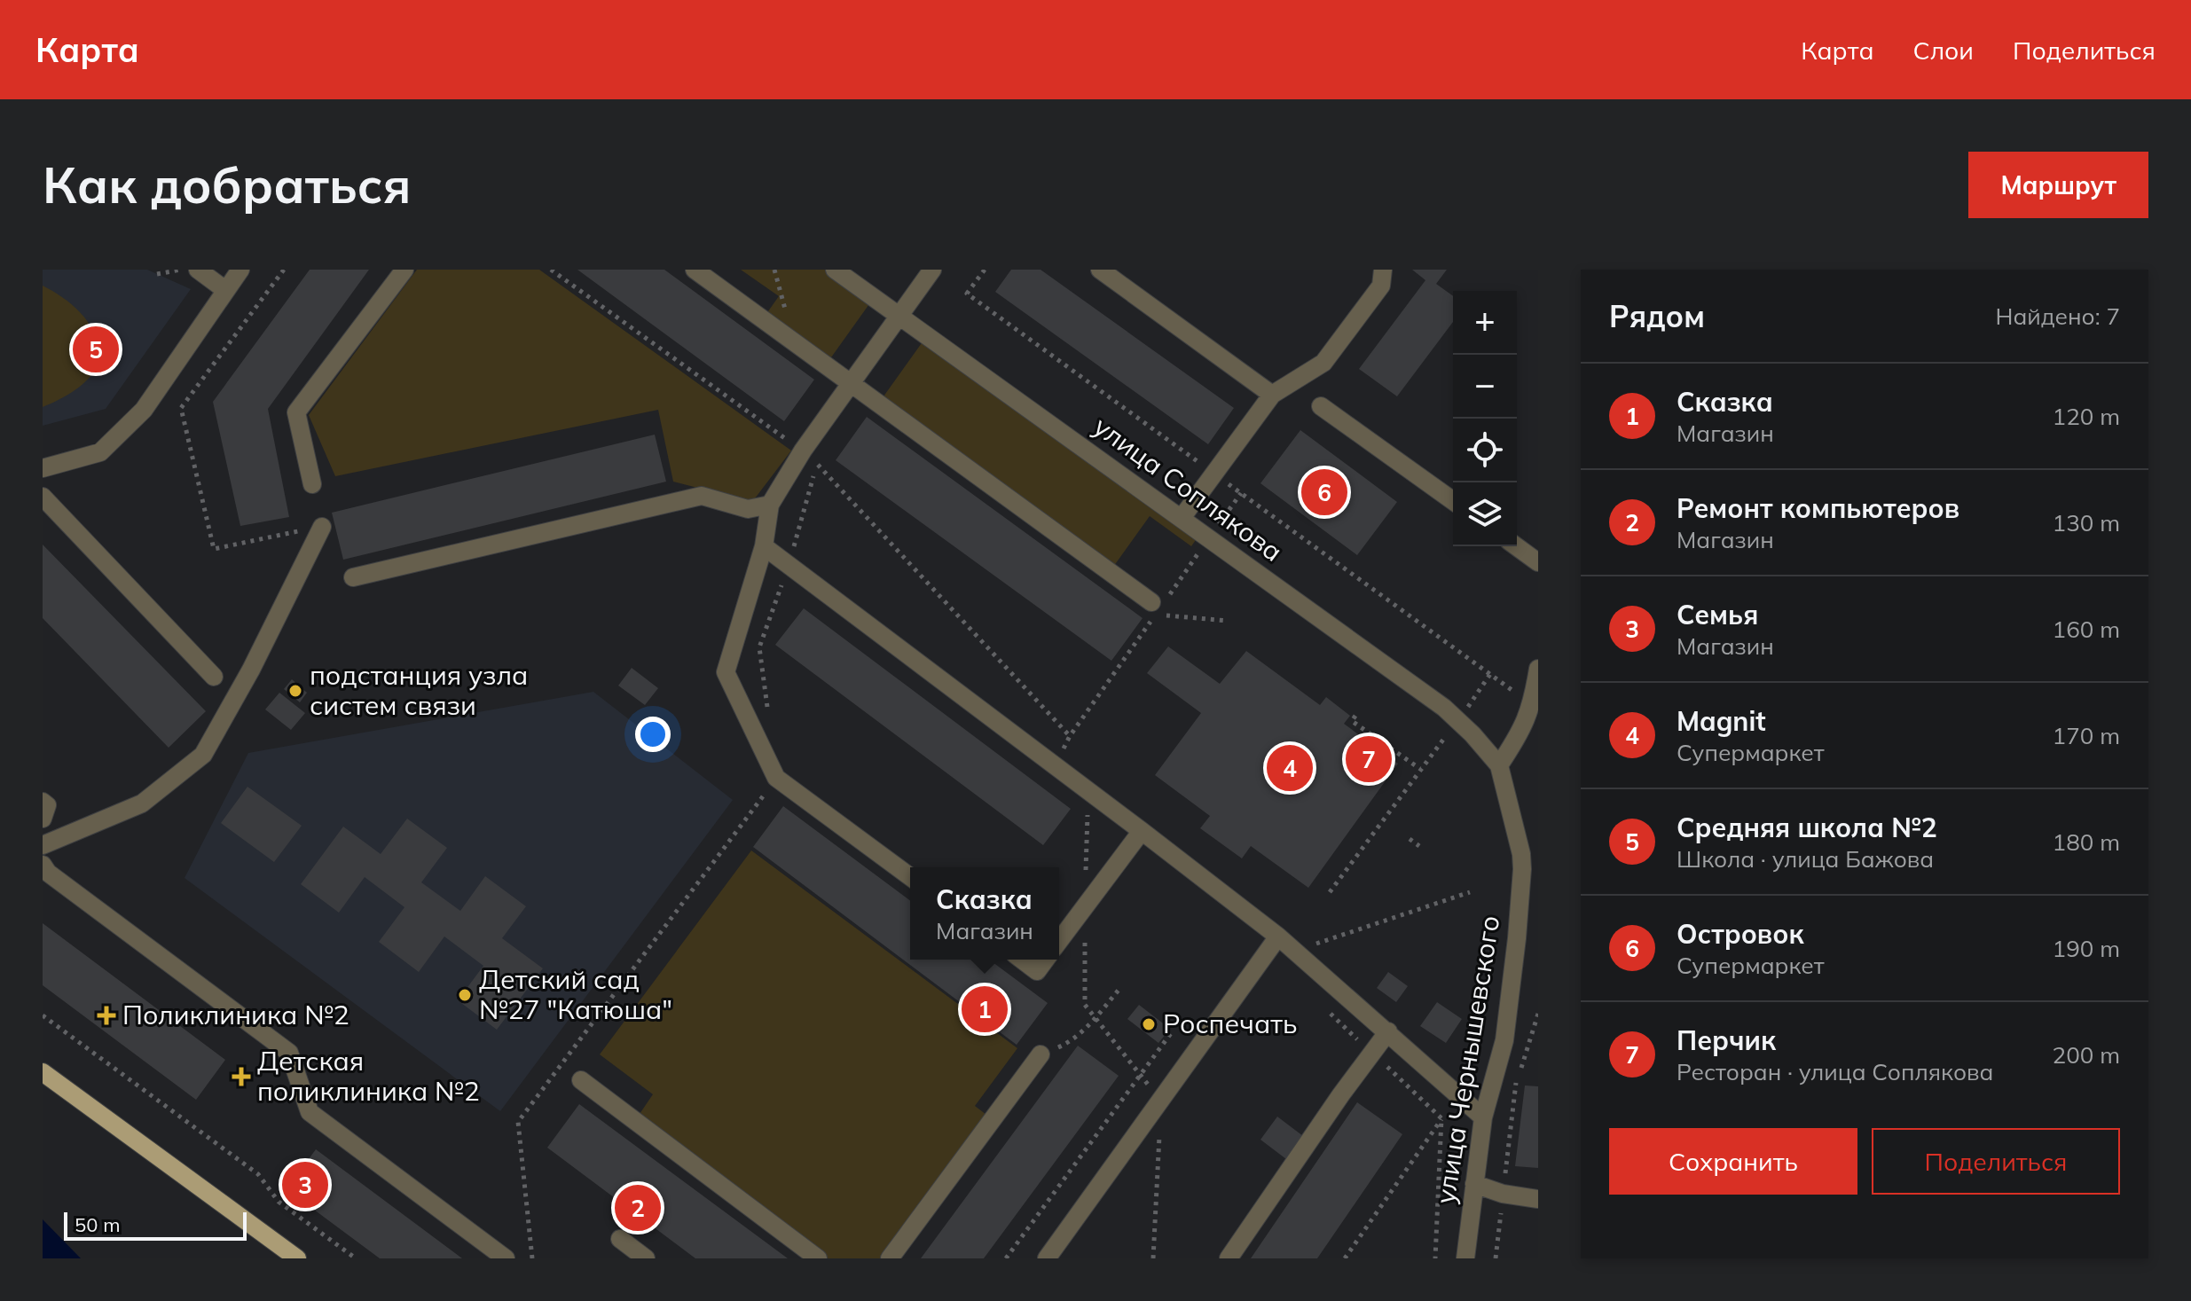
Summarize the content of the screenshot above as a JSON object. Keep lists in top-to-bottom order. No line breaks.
{"streets":{"street":["улица Соплякова","улица Чернышевского"]},"crossings":[["улица Соплякова","улица Чернышевского"]],"places":{"other":["подстанция узла систем связи","Детский сад №27 \"Катюша\"","Роспечать"],"health":["Поликлиника №2","Детская поликлиника №2"]},"scale_bar":"50 m","page":{"header":"Карта","nav":["Карта","Слои","Поделиться"],"buttons":["Маршрут",["Сохранить","Поделиться"]],"title":"Как добраться","heading":["Рядом","Найдено: 7"],"map_buttons":["+","−"],"pins":["5","6","7","4","1","3","2"],"list":[{"mark":"1","name":"Сказка","note":"Магазин","value":"120 m"},{"mark":"2","name":"Ремонт компьютеров","note":"Магазин","value":"130 m"},{"mark":"3","name":"Семья","note":"Магазин","value":"160 m"},{"mark":"4","name":"Magnit","note":"Супермаркет","value":"170 m"},{"mark":"5","name":"Средняя школа №2","note":"Школа · улица Бажова","value":"180 m"},{"mark":"6","name":"Островок","note":"Супермаркет","value":"190 m"},{"mark":"7","name":"Перчик","note":"Ресторан · улица Соплякова","value":"200 m"}],"popup":["Сказка","Магазин"],"scale":"50 m"}}
